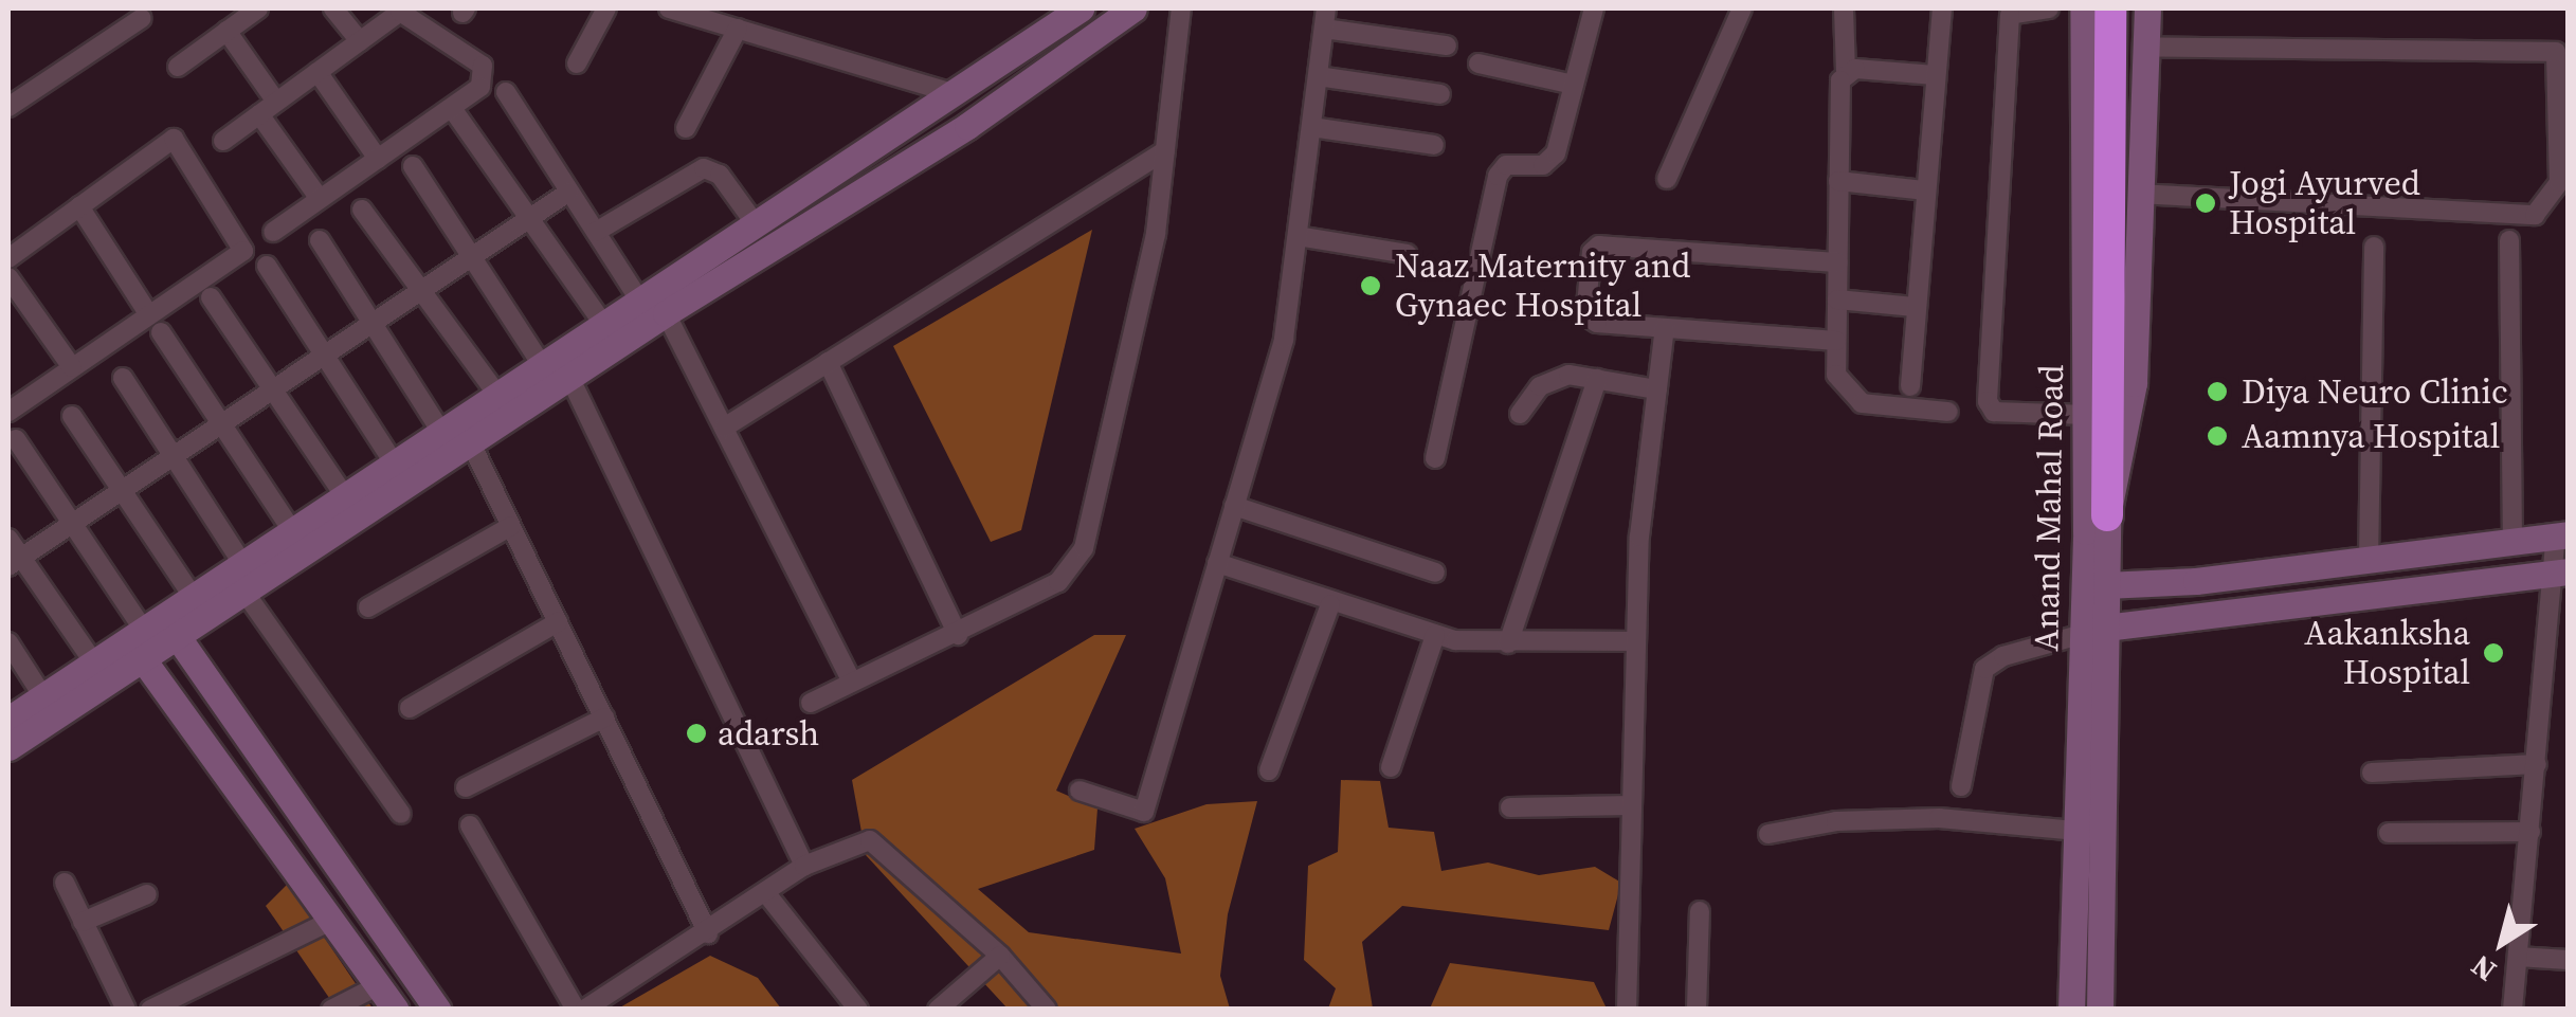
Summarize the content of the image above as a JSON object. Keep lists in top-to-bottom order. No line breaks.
{"streets":{"street":["Anand Mahal Road"]},"places":["Jogi Ayurved Hospital","Naaz Maternity and Gynaec Hospital","Diya Neuro Clinic","Aamnya Hospital","Aakanksha Hospital","adarsh"],"north":"bottom left"}
